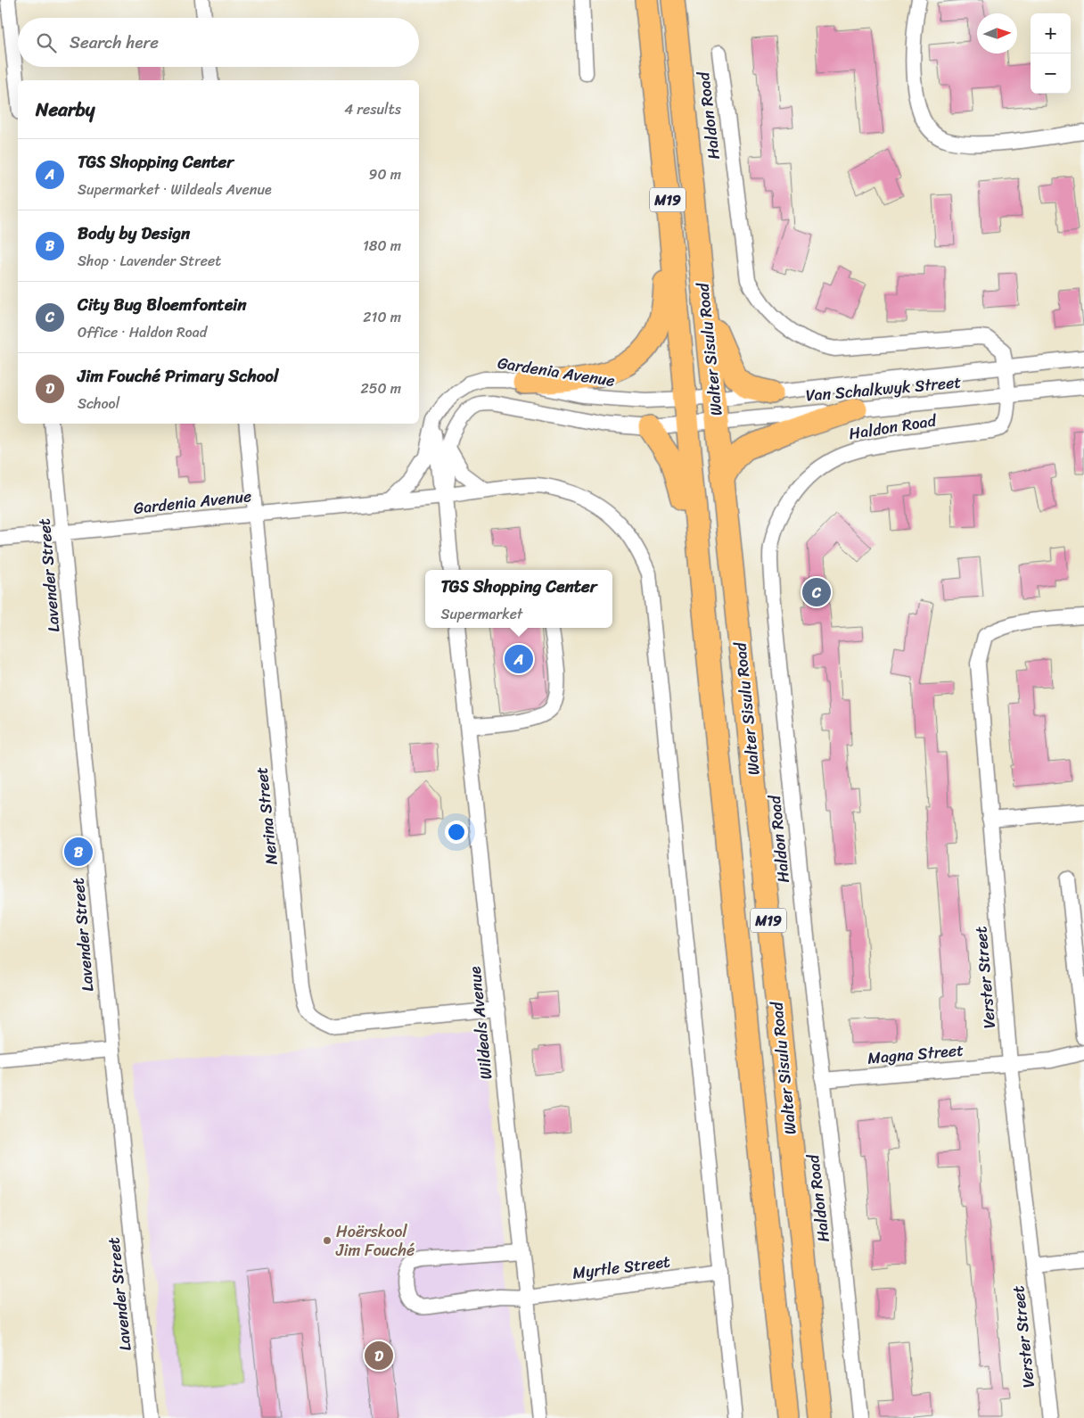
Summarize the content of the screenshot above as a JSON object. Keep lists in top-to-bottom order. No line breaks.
{"streets":{"highway":["M19","Walter Sisulu Road"],"street":["Haldon Road","Gardenia Avenue","Van Schalkwyk Street","Lavender Street","Nerina Street","Verster Street","Wildeals Avenue","Magna Street","Myrtle Street"]},"crossings":[["Haldon Road","Van Schalkwyk Street"],["Haldon Road","Magna Street"],["Walter Sisulu Road","Gardenia Avenue"],["Walter Sisulu Road","Van Schalkwyk Street"],["Gardenia Avenue","Van Schalkwyk Street"],["Gardenia Avenue","Lavender Street"],["Gardenia Avenue","Nerina Street"],["Nerina Street","Wildeals Avenue"],["Verster Street","Magna Street"],["Wildeals Avenue","Myrtle Street"]],"places":["Hoërskool Jim Fouché"],"north":"right","page":{"map_buttons":["+","−"],"search":"Search here","heading":["Nearby","4 results"],"list":[{"mark":"A","name":"TGS Shopping Center","note":"Supermarket · Wildeals Avenue","value":"90 m"},{"mark":"B","name":"Body by Design","note":"Shop · Lavender Street","value":"180 m"},{"mark":"C","name":"City Bug Bloemfontein","note":"Office · Haldon Road","value":"210 m"},{"mark":"D","name":"Jim Fouché Primary School","note":"School","value":"250 m"}],"popup":["TGS Shopping Center","Supermarket"],"pins":["C","A","B","D"]}}
